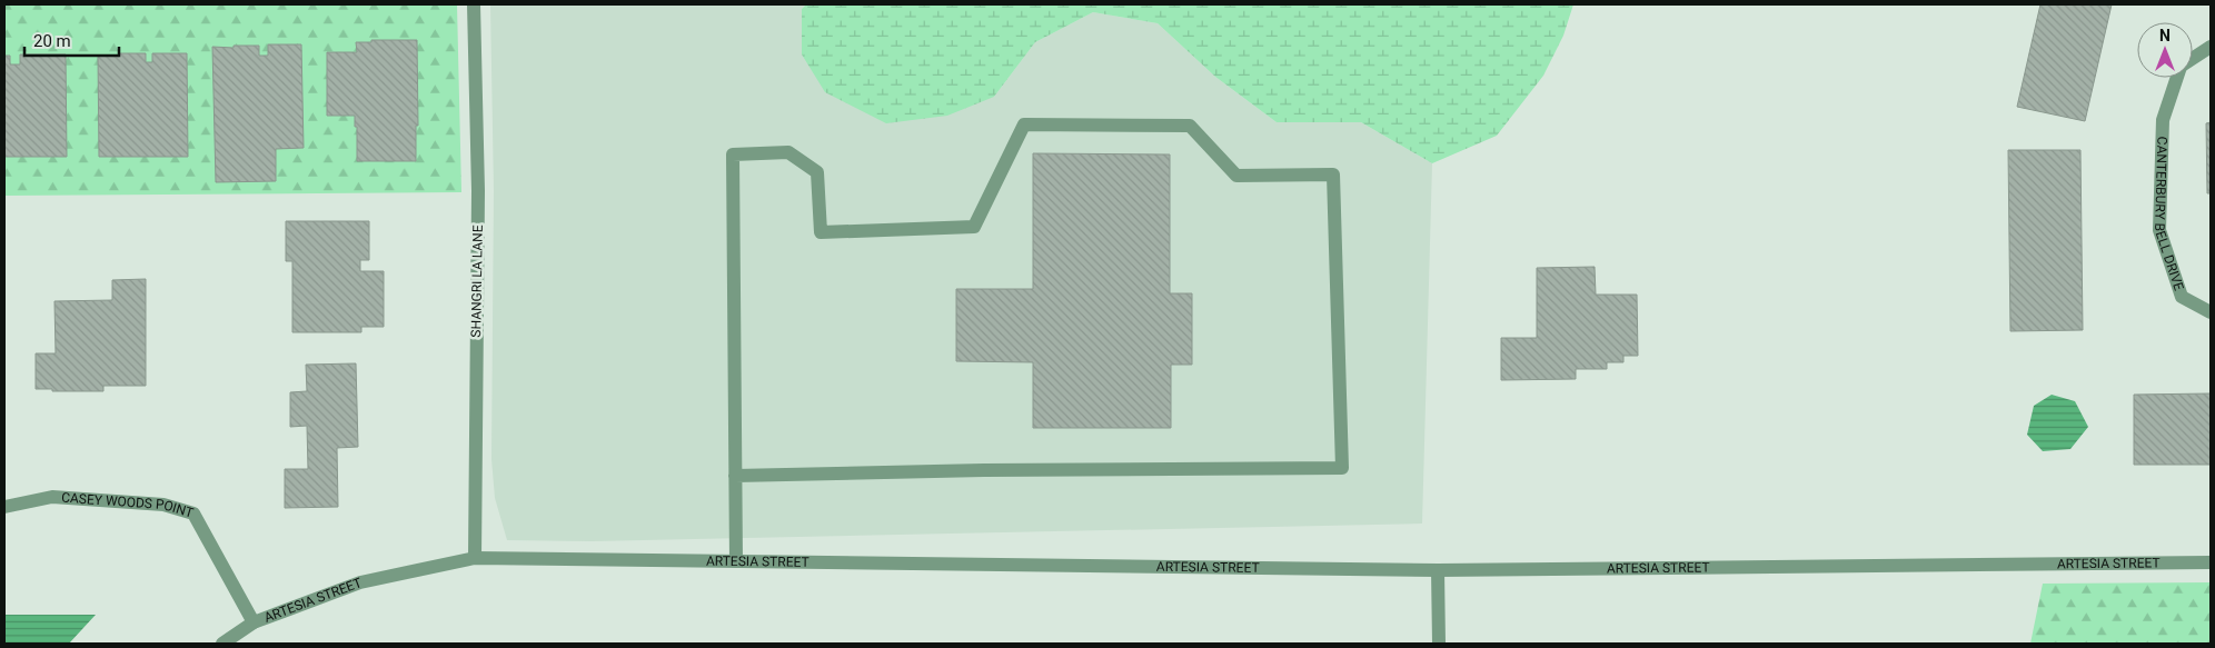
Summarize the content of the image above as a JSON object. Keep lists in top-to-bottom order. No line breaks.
{"streets":{"street":["CANTERBURY BELL DRIVE","SHANGRI LA LANE","CASEY WOODS POINT","ARTESIA STREET"]},"crossings":[["SHANGRI LA LANE","ARTESIA STREET"],["CASEY WOODS POINT","ARTESIA STREET"]],"scale_bar":"20 m","north":"top"}
